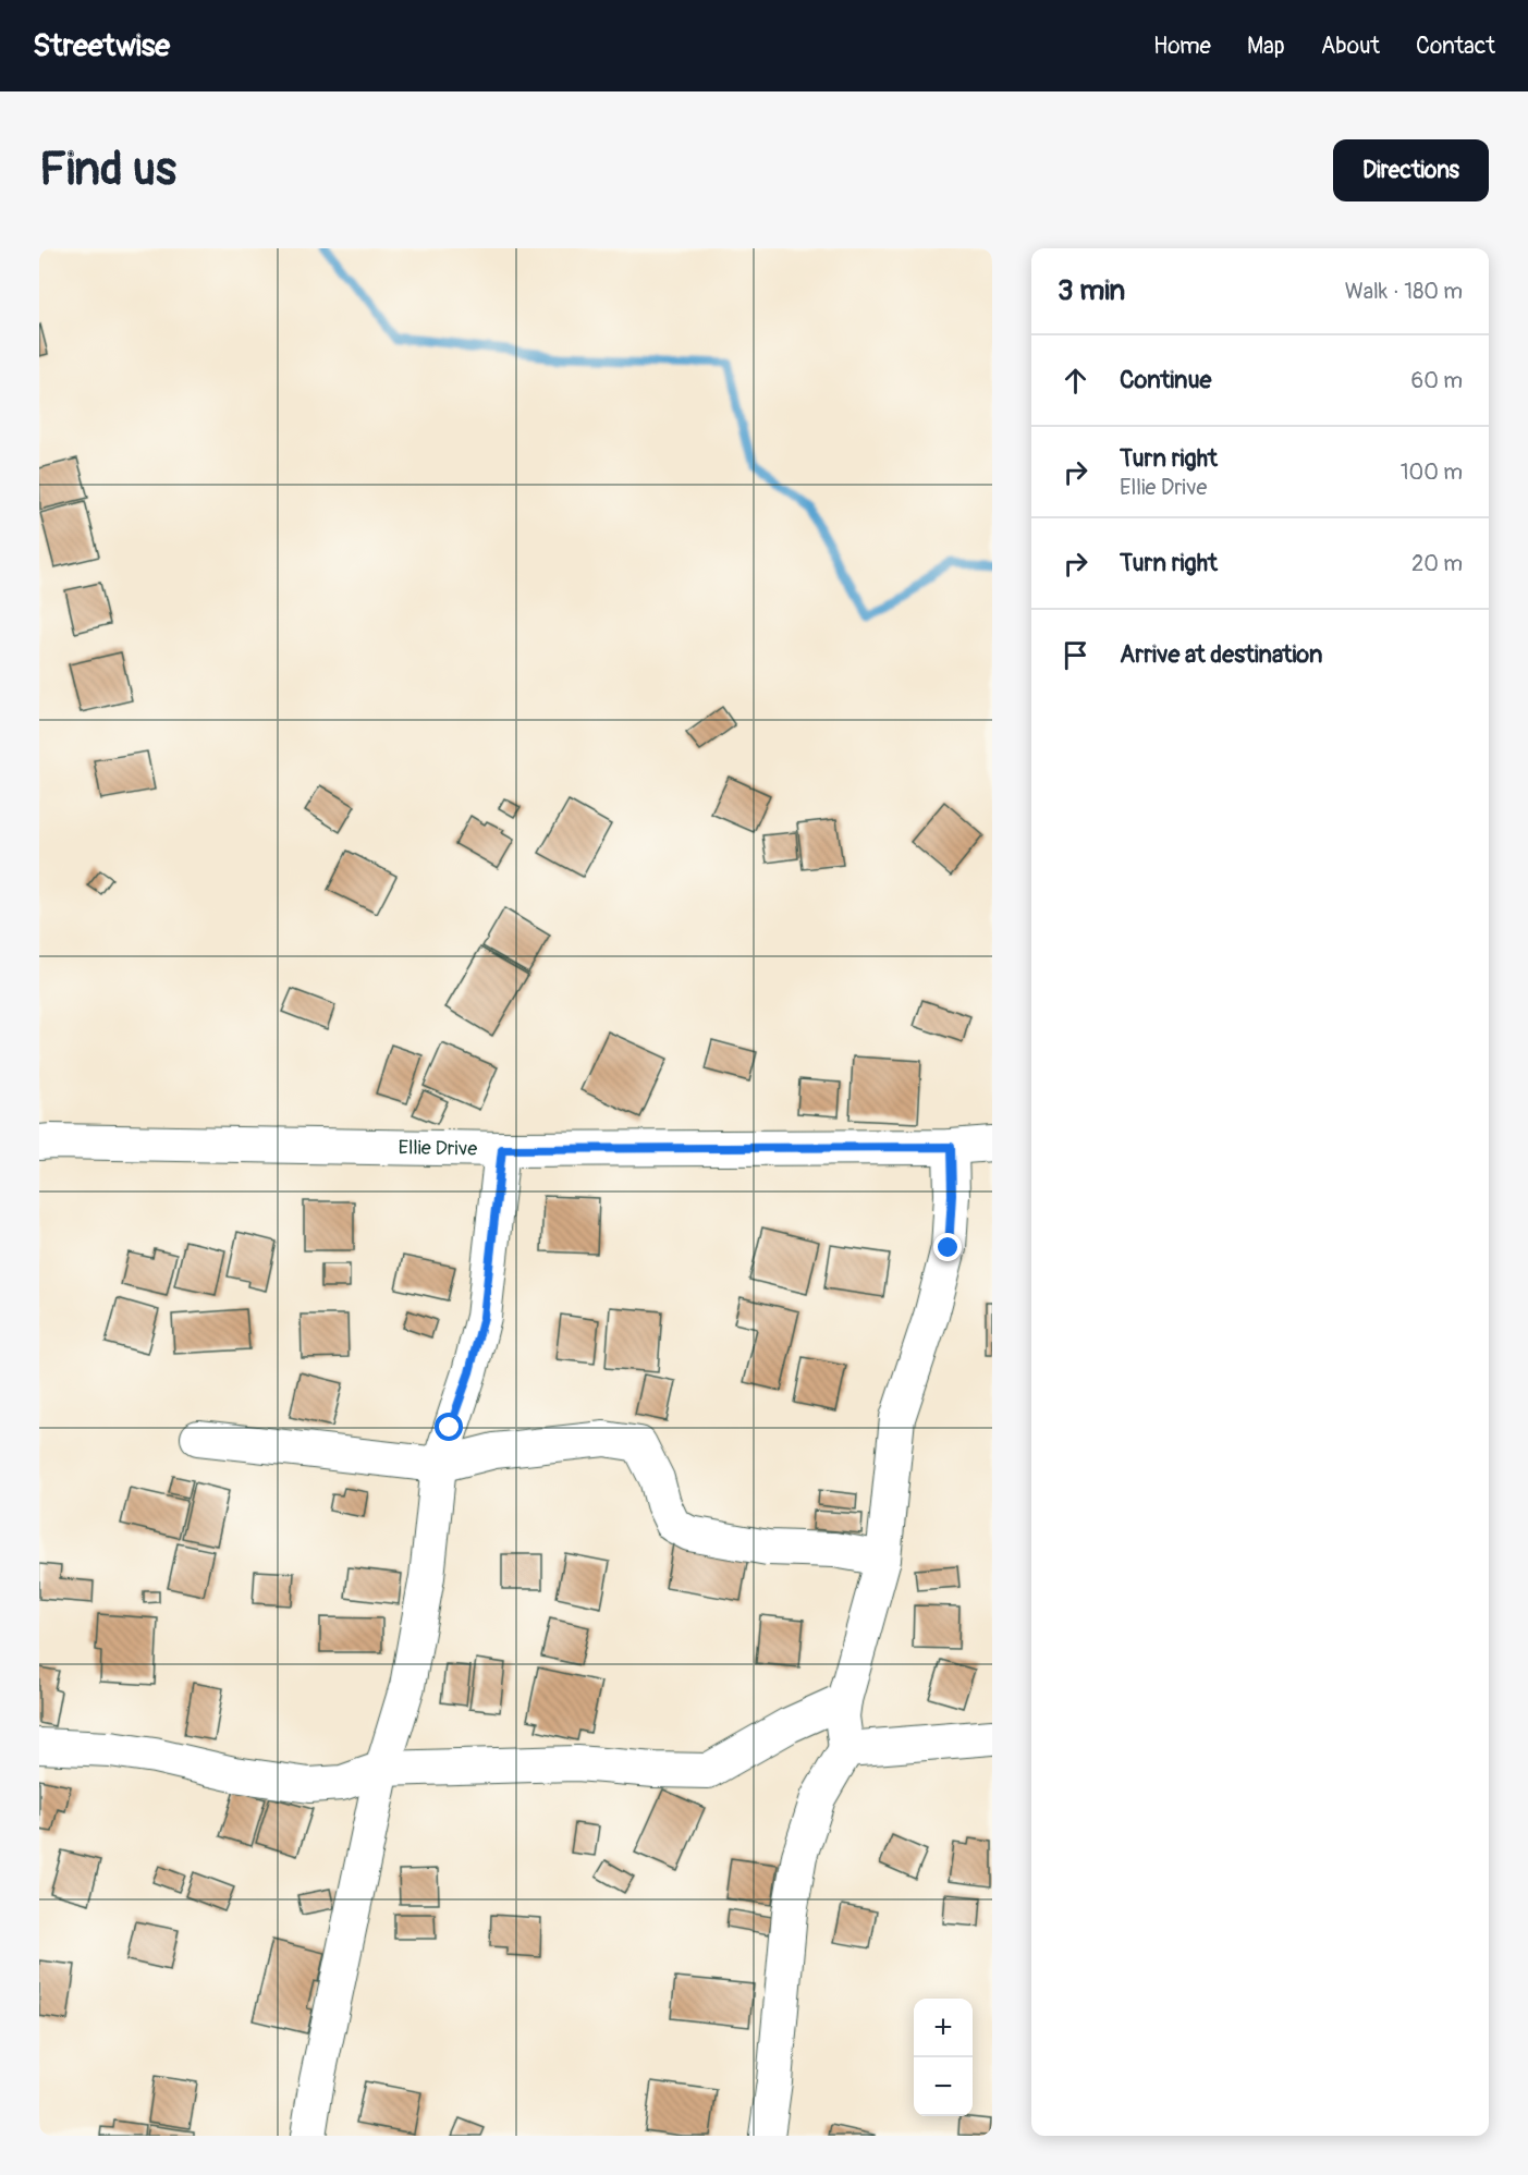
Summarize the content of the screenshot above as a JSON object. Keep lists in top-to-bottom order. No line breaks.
{"streets":{"street":["Ellie Drive"]},"page":{"header":"Streetwise","nav":["Home","Map","About","Contact"],"buttons":"Directions","title":"Find us","heading":["3 min","Walk · 180 m"],"list":[["Continue","60 m"],["Turn right","Ellie Drive","100 m"],["Turn right","20 m"],"Arrive at destination"],"map_buttons":["+","−"]}}
